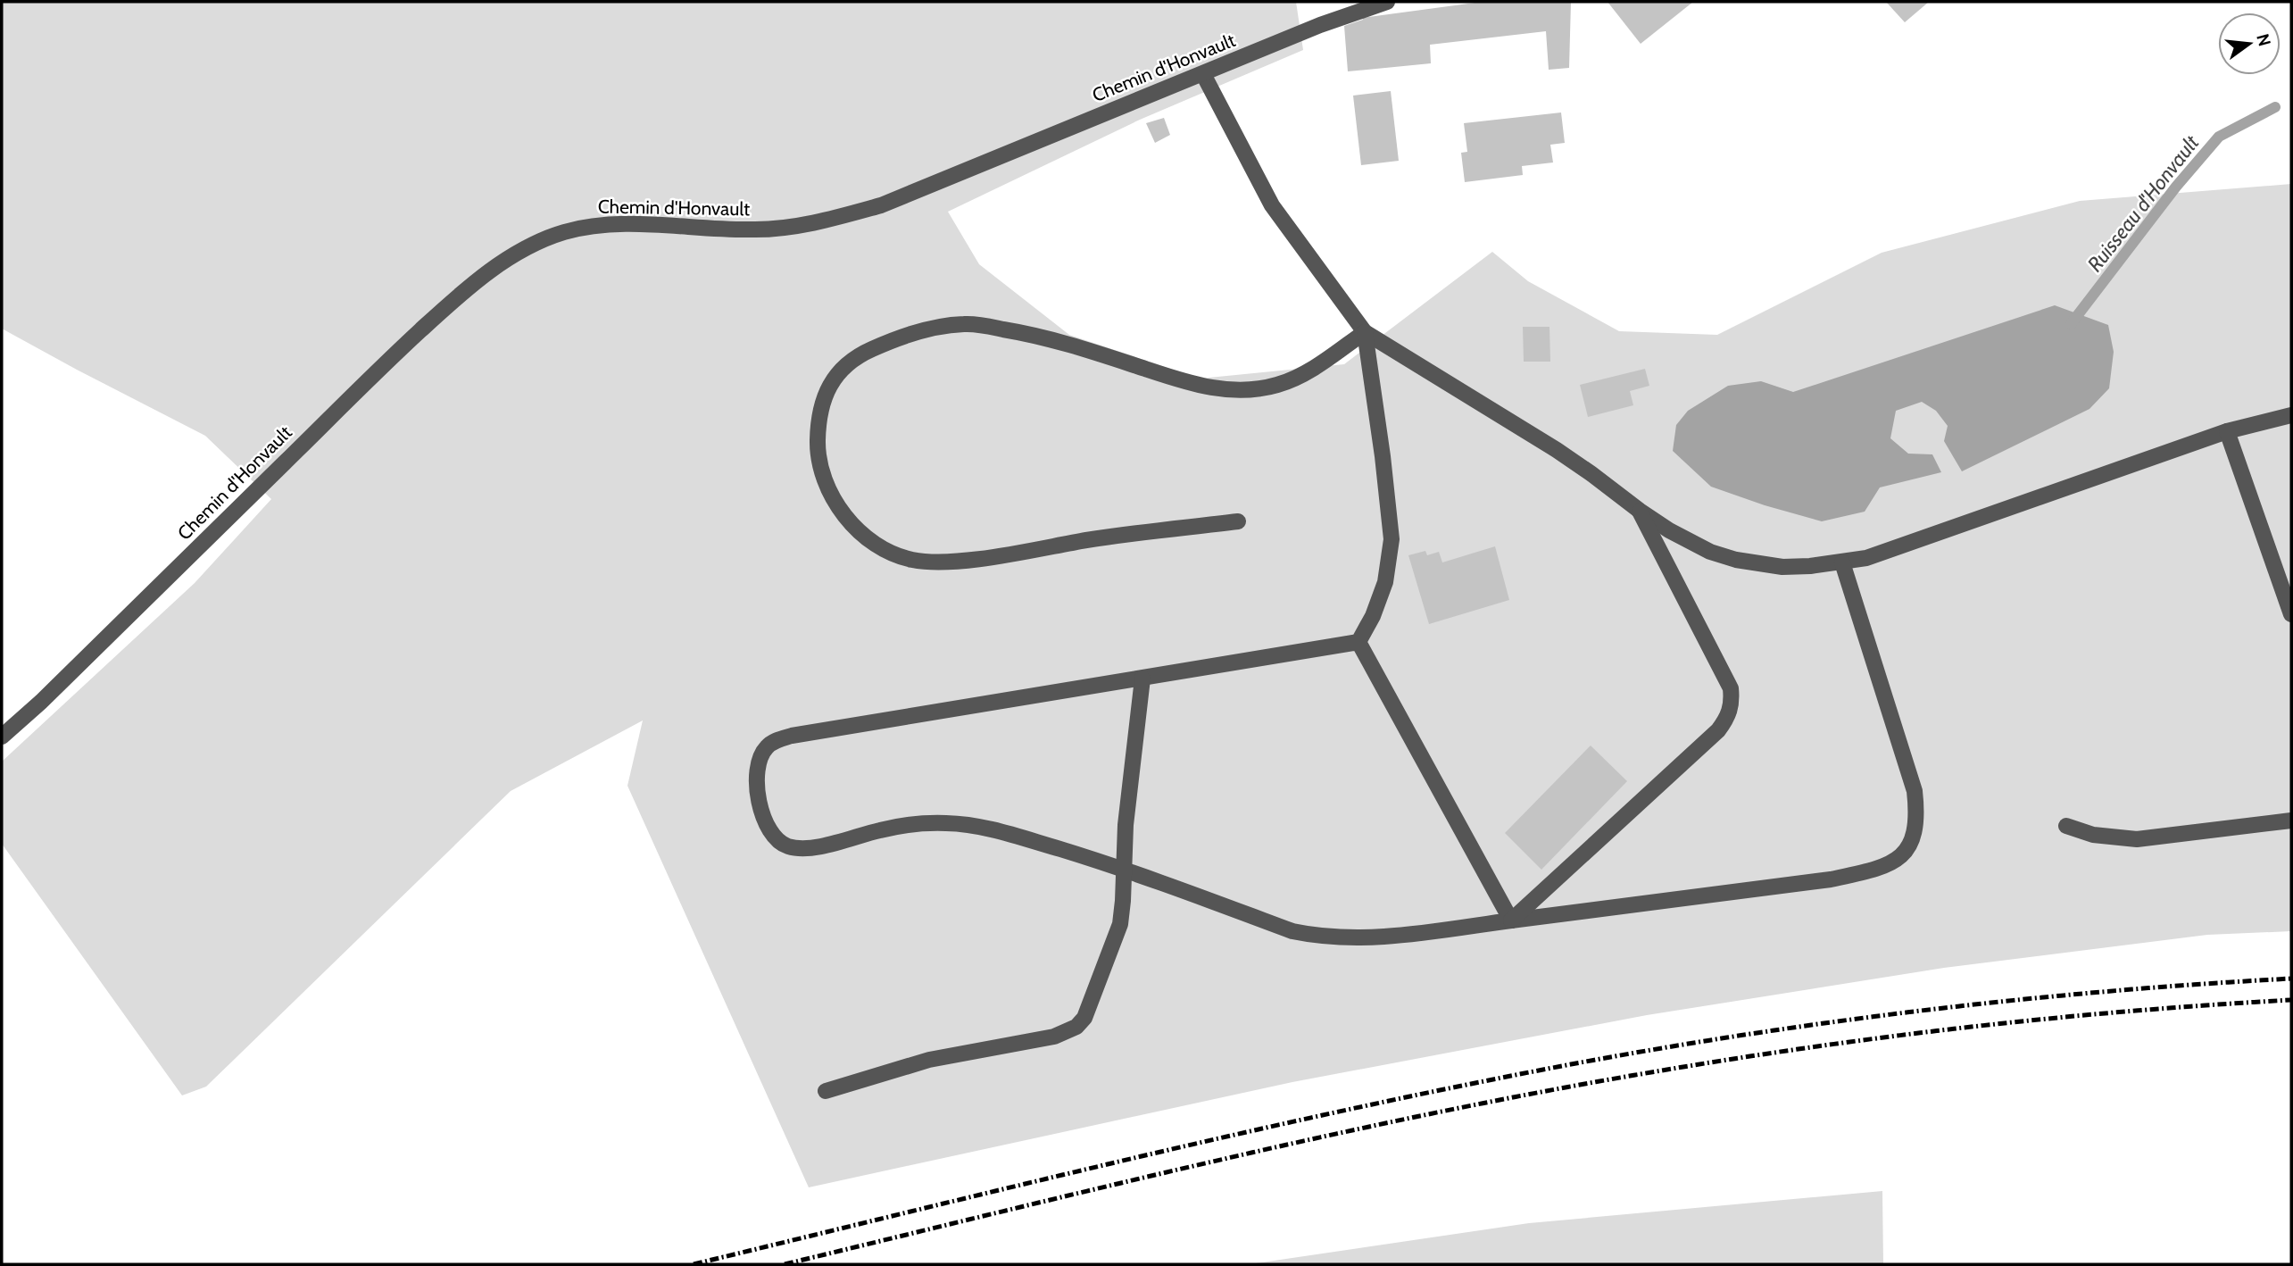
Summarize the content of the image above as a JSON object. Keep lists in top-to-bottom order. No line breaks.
{"streets":{"street":["Chemin d'Honvault"]},"water":["Ruisseau d'Honvault"],"north":"right"}
